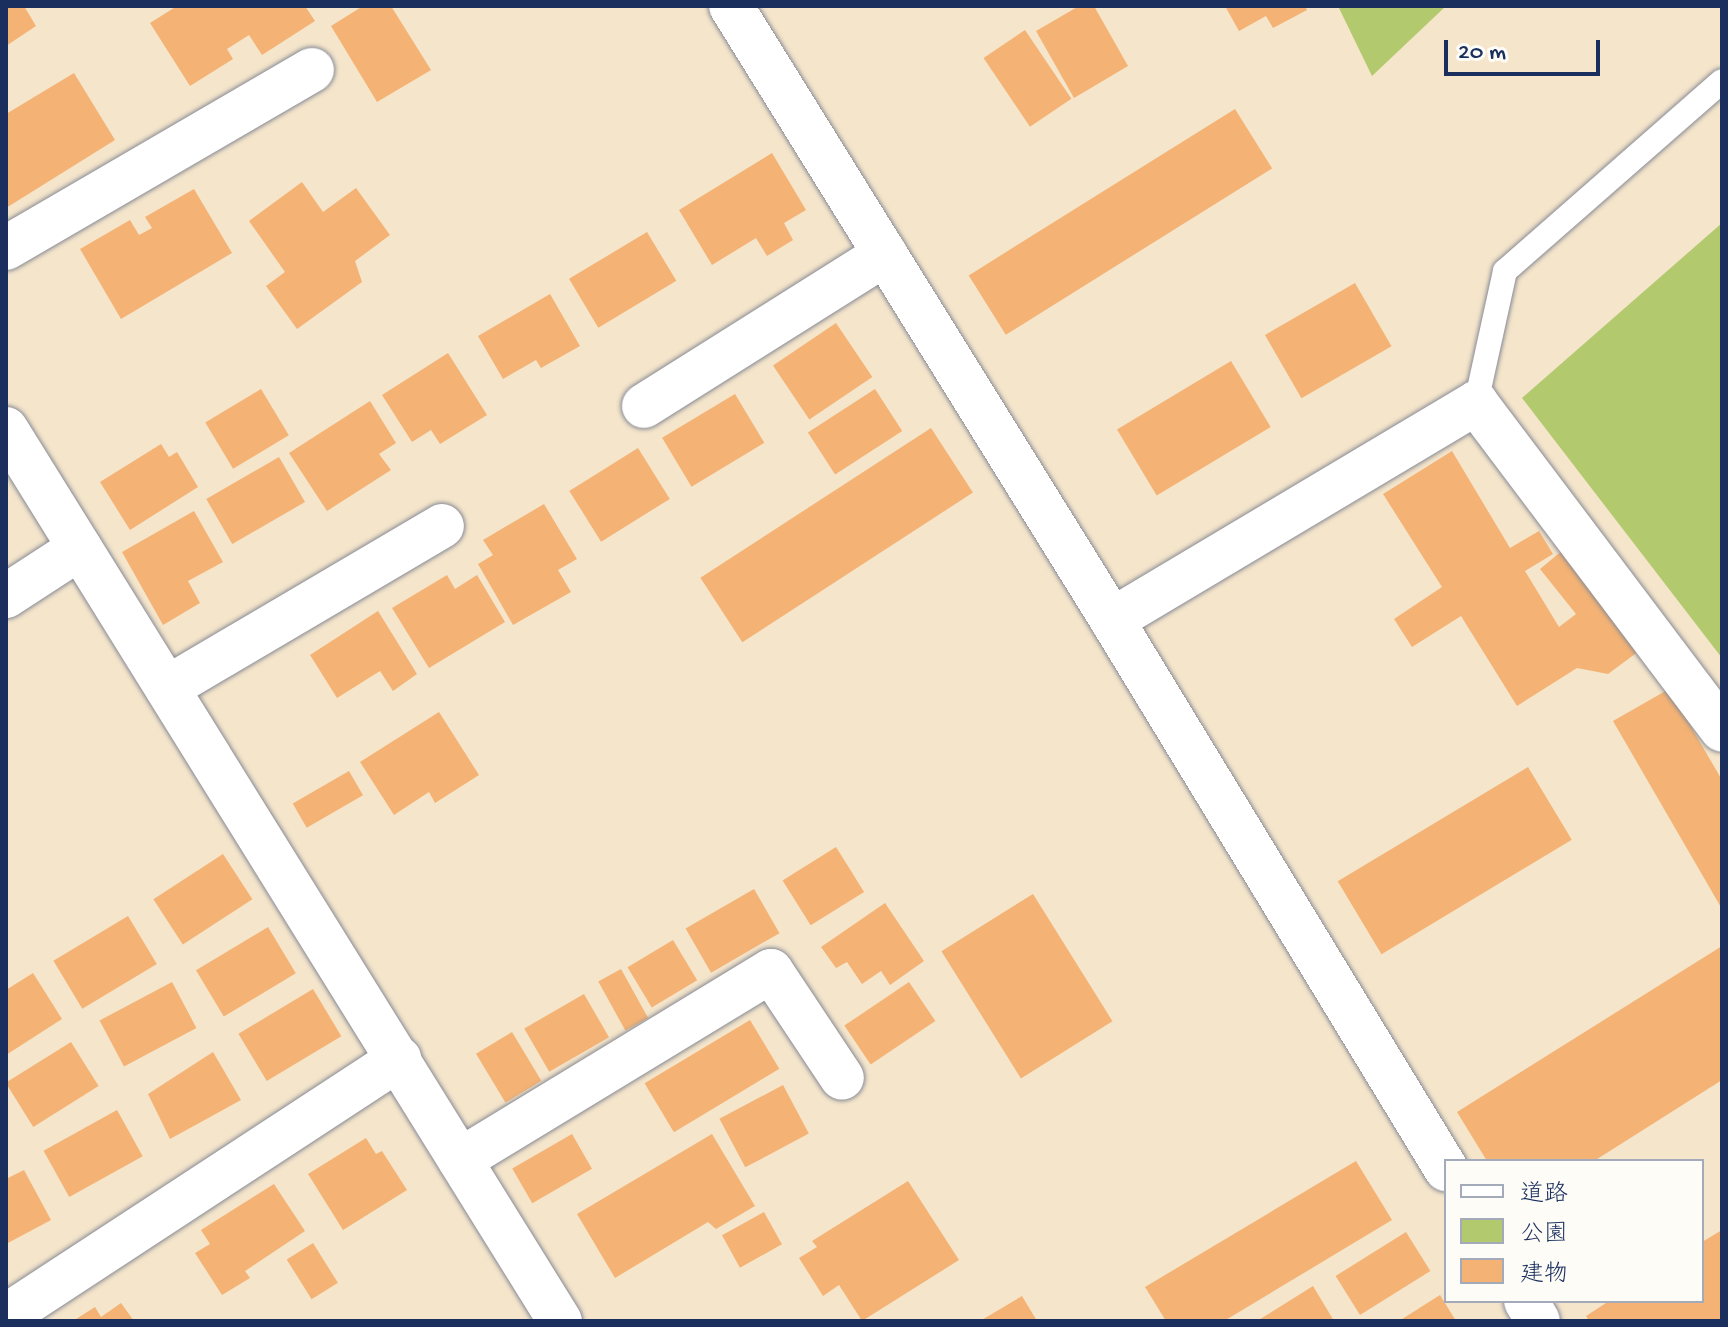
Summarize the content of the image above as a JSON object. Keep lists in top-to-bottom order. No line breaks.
{"legend":["道路","公園","建物"],"scale_bar":"20 m"}
